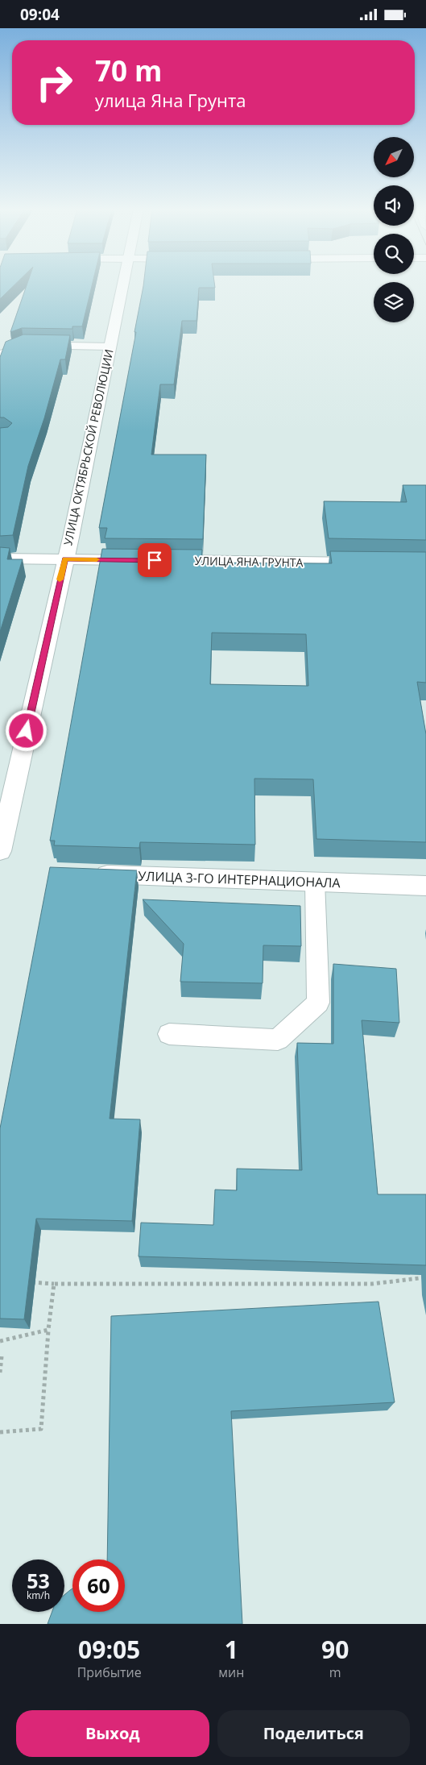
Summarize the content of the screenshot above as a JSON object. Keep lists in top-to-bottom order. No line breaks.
{"streets":{"main road":["УЛИЦА ОКТЯБРЬСКОЙ РЕВОЛЮЦИИ","УЛИЦА ЯНА ГРУНТА","УЛИЦА 3-ГО ИНТЕРНАЦИОНАЛА"]},"crossings":[["УЛИЦА ОКТЯБРЬСКОЙ РЕВОЛЮЦИИ","УЛИЦА ЯНА ГРУНТА"]],"north":"bottom left","page":{"status":"09:04","turn":["70 m","улица Яна Грунта"],"speed":"53 km/h","limit":"60","eta":["09:05","Прибытие","1","мин","90","m"],"buttons":["Выход","Поделиться"]}}
